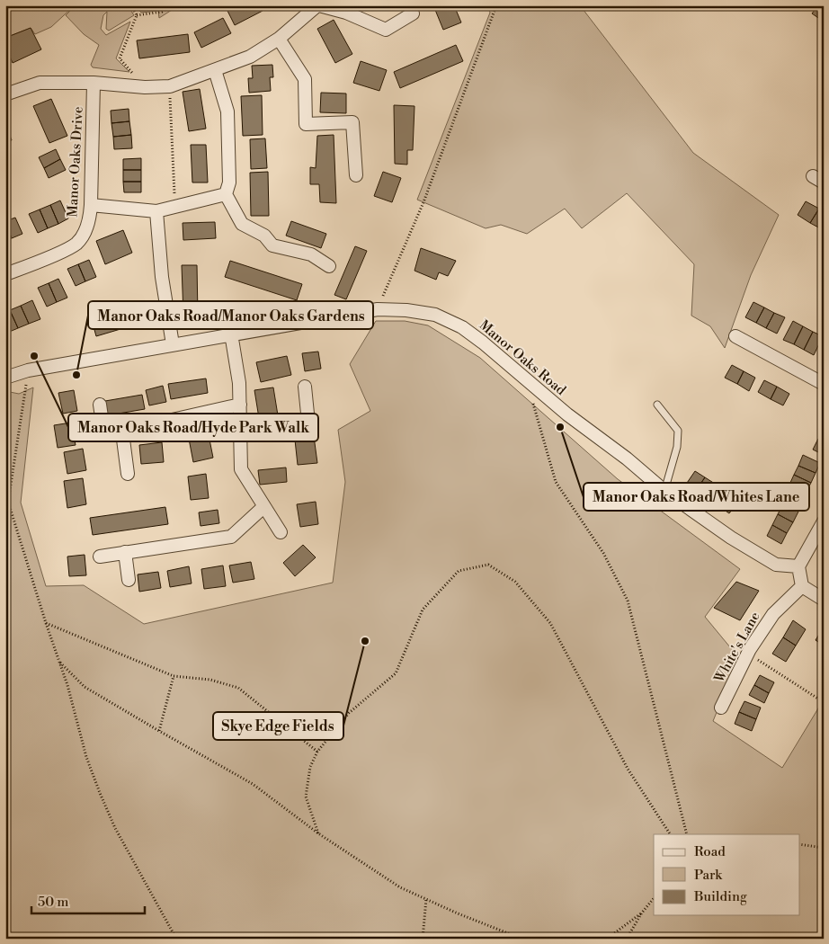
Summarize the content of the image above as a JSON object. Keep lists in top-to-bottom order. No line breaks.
{"streets":{"street":["Manor Oaks Drive","Manor Oaks Road","White's Lane"]},"places":["Manor Oaks Road/Hyde Park Walk","Manor Oaks Road/Manor Oaks Gardens","Manor Oaks Road/Whites Lane","Skye Edge Fields"],"legend":["Road","Park","Building"],"scale_bar":"50 m"}
